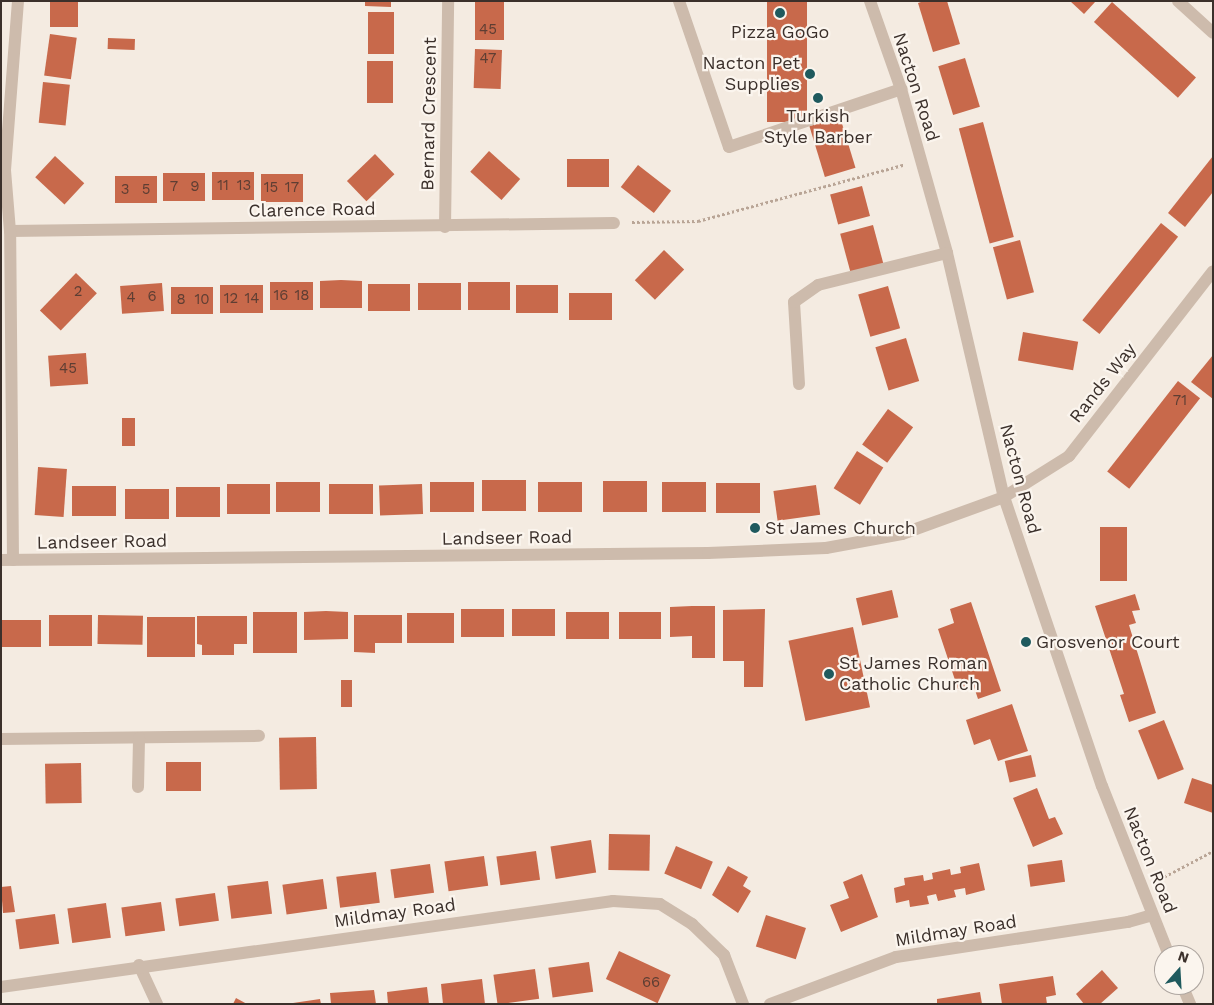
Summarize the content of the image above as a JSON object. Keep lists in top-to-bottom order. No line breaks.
{"streets":{"street":["Nacton Road","Bernard Crescent","Clarence Road","Rands Way","Landseer Road","Mildmay Road"]},"crossings":[["Nacton Road","Rands Way"],["Nacton Road","Landseer Road"],["Nacton Road","Mildmay Road"],["Bernard Crescent","Clarence Road"],["Rands Way","Landseer Road"]],"places":["Pizza GoGo","Nacton Pet Supplies","Turkish Style Barber","St James Church","Grosvenor Court","St James Roman Catholic Church"],"house_numbers":["45","47","11","13","7","9","15","17","3","5","2","16","18","6","4","12","14","8","10","45","71","66"],"north":"top"}
